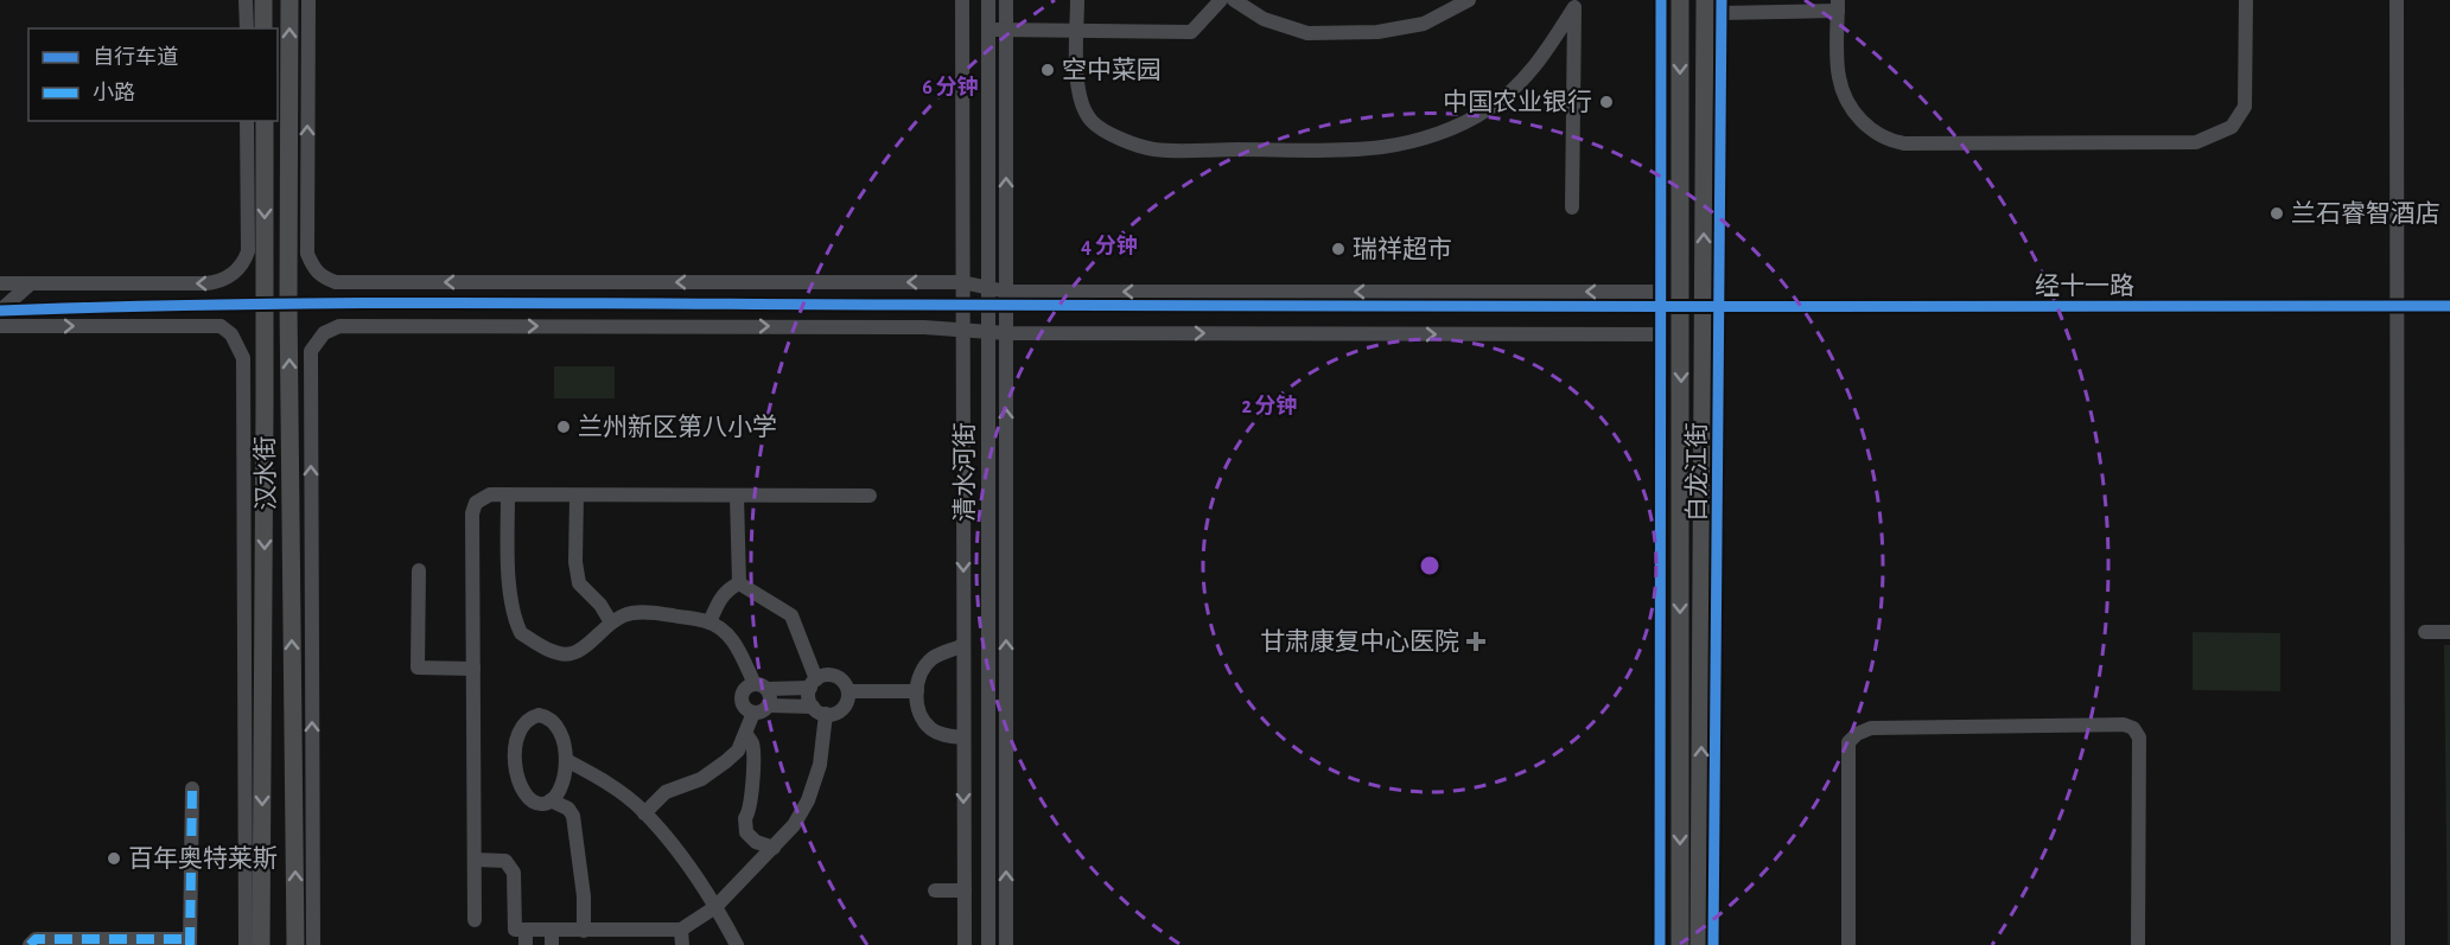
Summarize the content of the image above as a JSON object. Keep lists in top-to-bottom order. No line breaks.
{"streets":{"main road":["白龙江街","汉水街"],"street":["经十一路","清水河街"]},"crossings":[["经十一路","白龙江街"]],"places":{"other":["空中菜园","中国农业银行","兰石睿智酒店","瑞祥超市","兰州新区第八小学","百年奥特莱斯"],"health":["甘肃康复中心医院"]},"legend":["自行车道","小路"],"rings":["6 分钟","4 分钟","2 分钟"]}
